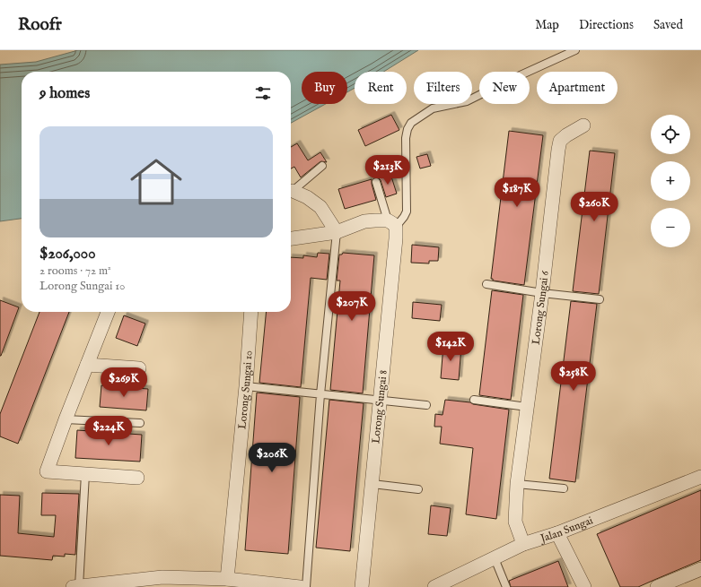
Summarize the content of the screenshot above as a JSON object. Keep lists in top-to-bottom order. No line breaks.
{"streets":{"street":["Lorong Sungai 6","Lorong Sungai 10","Lorong Sungai 8","Jalan Sungai"]},"crossings":[["Lorong Sungai 6","Jalan Sungai"]],"page":{"header":"Roofr","nav":["Map","Directions","Saved"],"chip":["Buy","Rent","Filters","New","Apartment"],"heading":"9 homes","map_buttons":["+","−"],"list":[{"name":"$206,000","note":"2 rooms · 72 m² · Lorong Sungai 10"}],"price":["$213K","$187K","$260K","$207K","$142K","$258K","$269K","$224K","$206K"]}}
